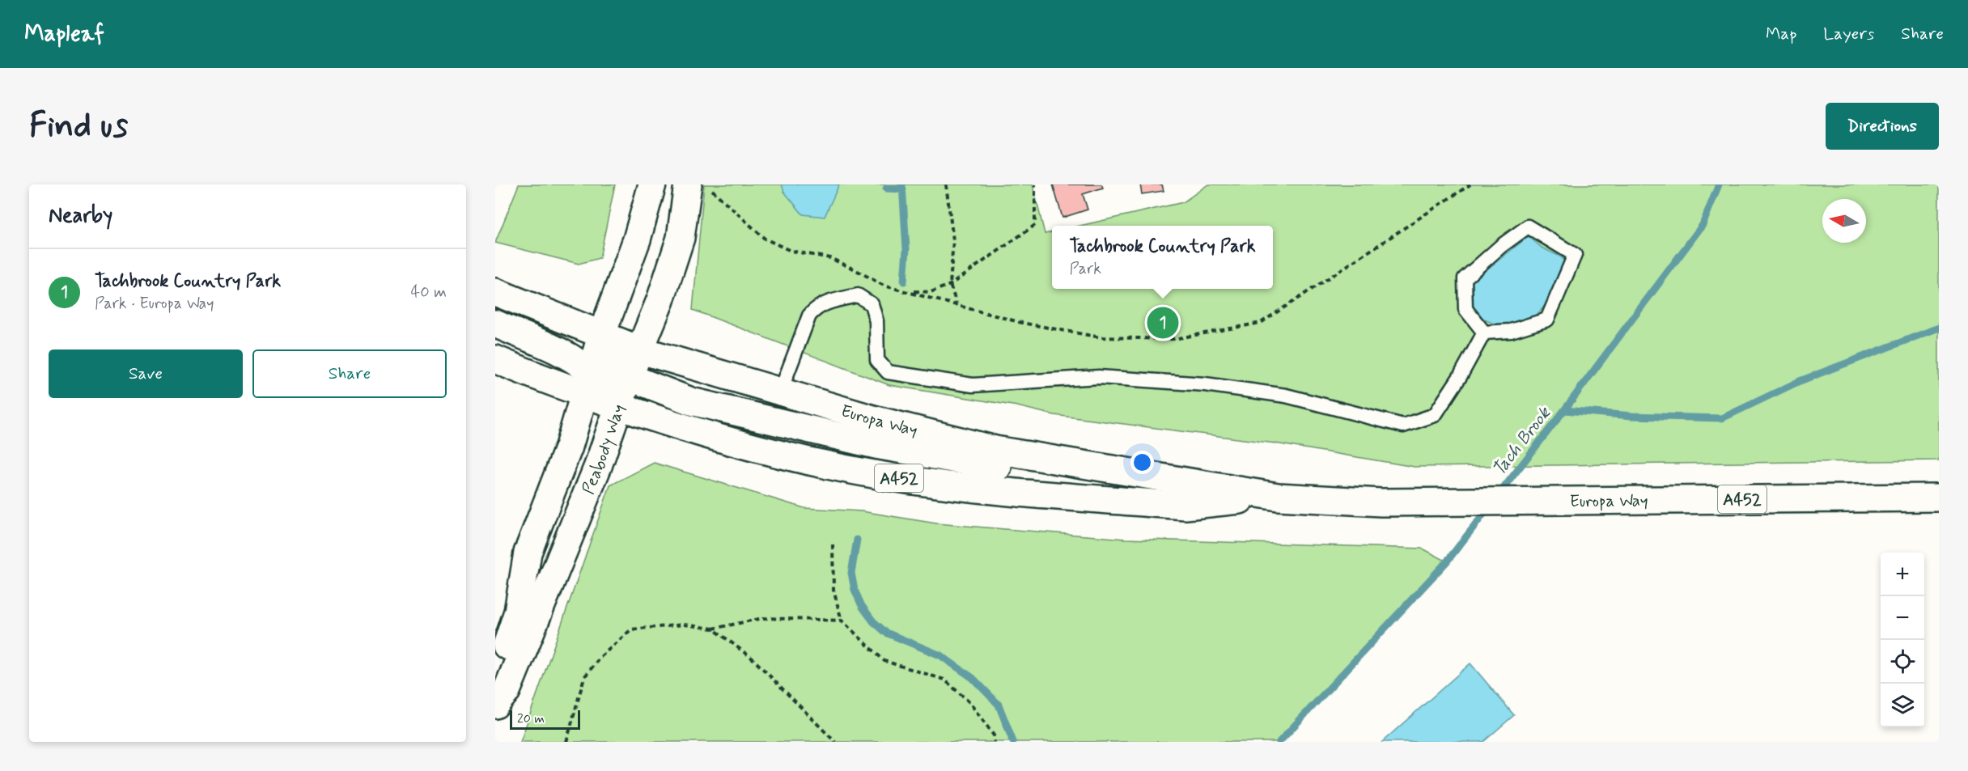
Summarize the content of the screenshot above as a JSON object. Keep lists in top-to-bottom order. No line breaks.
{"streets":{"main road":["Europa Way","Peabody Way","A452"]},"crossings":[["Europa Way","Peabody Way"]],"water":["Tach Brook"],"scale_bar":"20 m","north":"left","page":{"header":"Mapleaf","nav":["Map","Layers","Share"],"buttons":["Directions",["Save","Share"]],"title":"Find us","heading":"Nearby","popup":["Tachbrook Country Park","Park"],"list":[{"mark":"1","name":"Tachbrook Country Park","note":"Park · Europa Way","value":"40 m"}],"pins":"1","map_buttons":["+","−"],"scale":"20 m"}}
